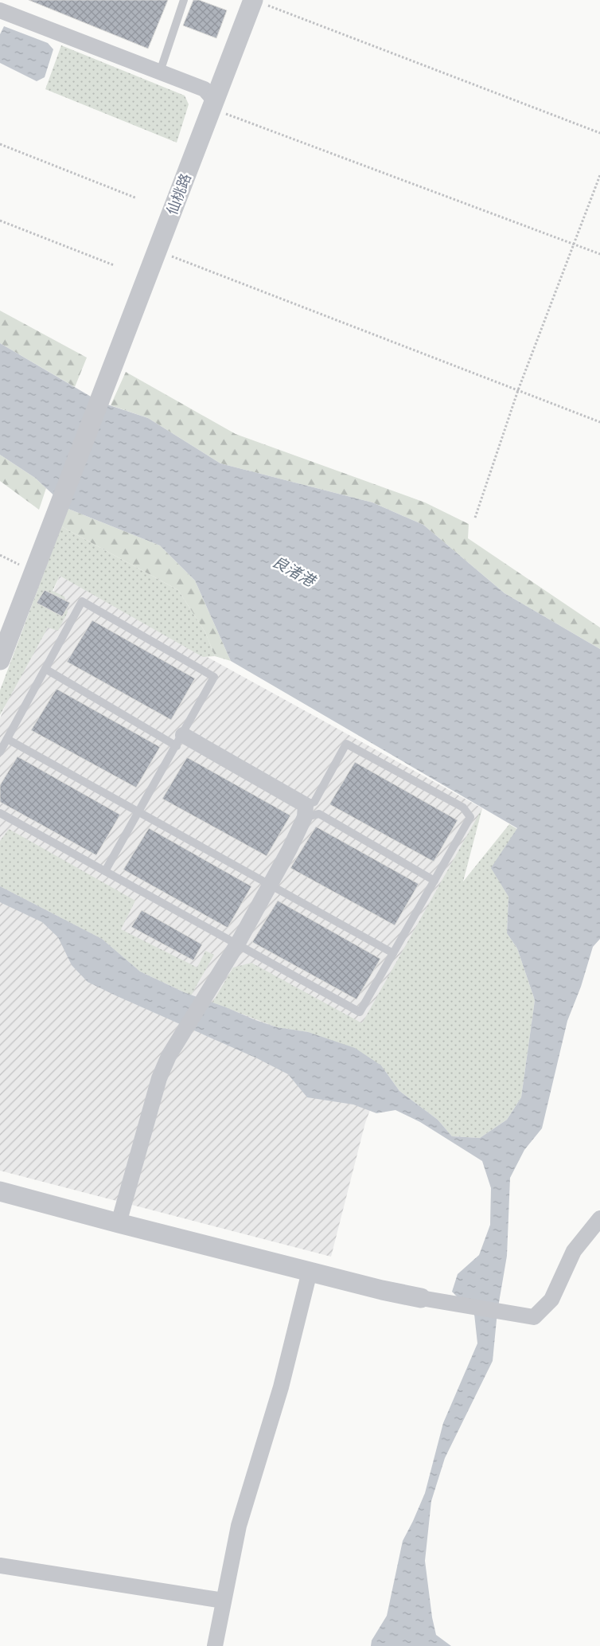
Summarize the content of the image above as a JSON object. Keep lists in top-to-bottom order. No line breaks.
{"streets":{"street":["仙桃路"]},"water":["良渚港"]}
